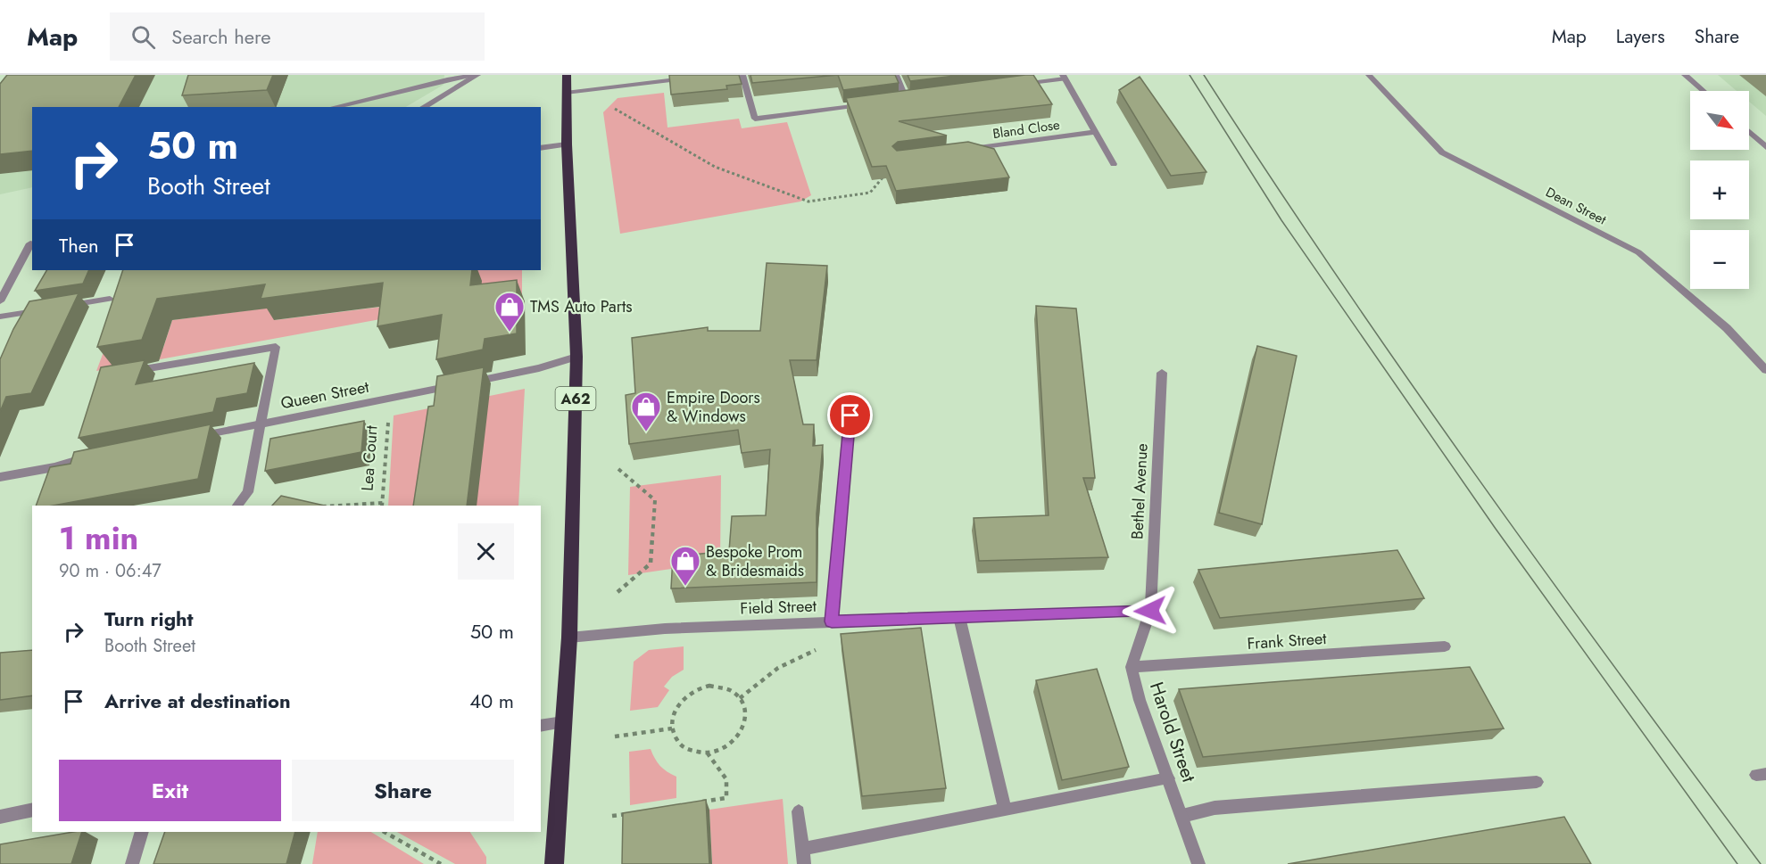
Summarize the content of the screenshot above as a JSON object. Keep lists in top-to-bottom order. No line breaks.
{"streets":{"highway":["A62"],"street":["Bland Close","Dean Street","Queen Street","Bethel Avenue","Field Street","Frank Street","Harold Street"],"path":["Lea Court"]},"crossings":[["Queen Street","A62"],["A62","Field Street"],["Bethel Avenue","Field Street"],["Bethel Avenue","Harold Street"],["Field Street","Harold Street"],["Frank Street","Harold Street"]],"places":{"shop":["TMS Auto Parts","Empire Doors & Windows","Bespoke Prom & Bridesmaids"]},"north":"bottom right","page":{"header":"Map","search":"Search here","nav":["Map","Layers","Share"],"map_buttons":["+","−"],"turn":["50 m","Booth Street"],"then":"Then","heading":["1 min","90 m · 06:47"],"list":[{"name":"Turn right","note":"Booth Street","value":"50 m"},{"name":"Arrive at destination","value":"40 m"}],"buttons":["Exit","Share"]}}
